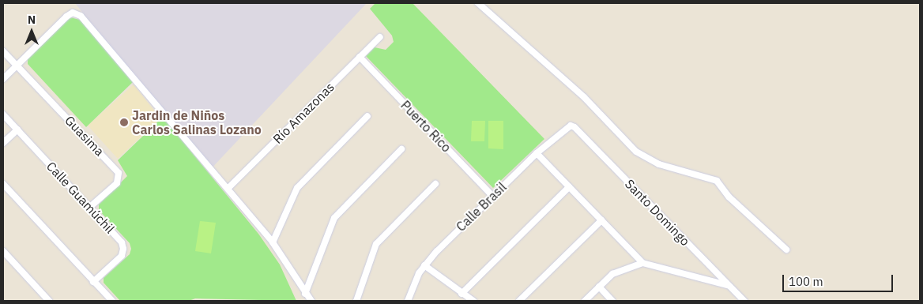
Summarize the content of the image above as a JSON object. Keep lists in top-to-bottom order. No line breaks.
{"streets":{"street":["Río Amazonas","Puerto Rico","Guasima","Calle Guamúchil","Calle Brasil","Santo Domingo"]},"crossings":[["Río Amazonas","Puerto Rico"],["Puerto Rico","Calle Brasil"],["Guasima","Calle Guamúchil"],["Calle Brasil","Santo Domingo"]],"places":["Jardin de Niños Carlos Salinas Lozano"],"scale_bar":"100 m","north":"top"}
